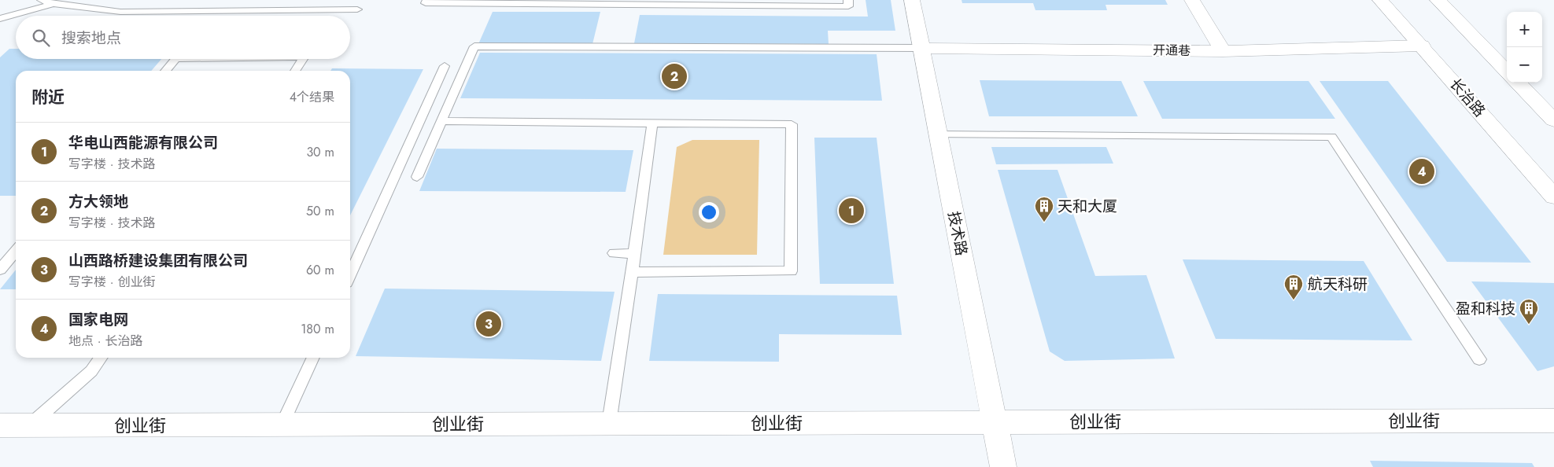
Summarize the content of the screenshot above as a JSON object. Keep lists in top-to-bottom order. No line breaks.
{"streets":{"street":["开通巷","长治路","技术路","创业街"]},"crossings":[["开通巷","长治路"],["开通巷","技术路"],["技术路","创业街"]],"places":{"building":["天和大厦","航天科研","盈和科技"]},"page":{"map_buttons":["+","−"],"search":"搜索地点","pins":["2","4","1","3"],"heading":["附近","4个结果"],"list":[{"mark":"1","name":"华电山西能源有限公司","note":"写字楼 · 技术路","value":"30 m"},{"mark":"2","name":"方大领地","note":"写字楼 · 技术路","value":"50 m"},{"mark":"3","name":"山西路桥建设集团有限公司","note":"写字楼 · 创业街","value":"60 m"},{"mark":"4","name":"国家电网","note":"地点 · 长治路","value":"180 m"}]}}
